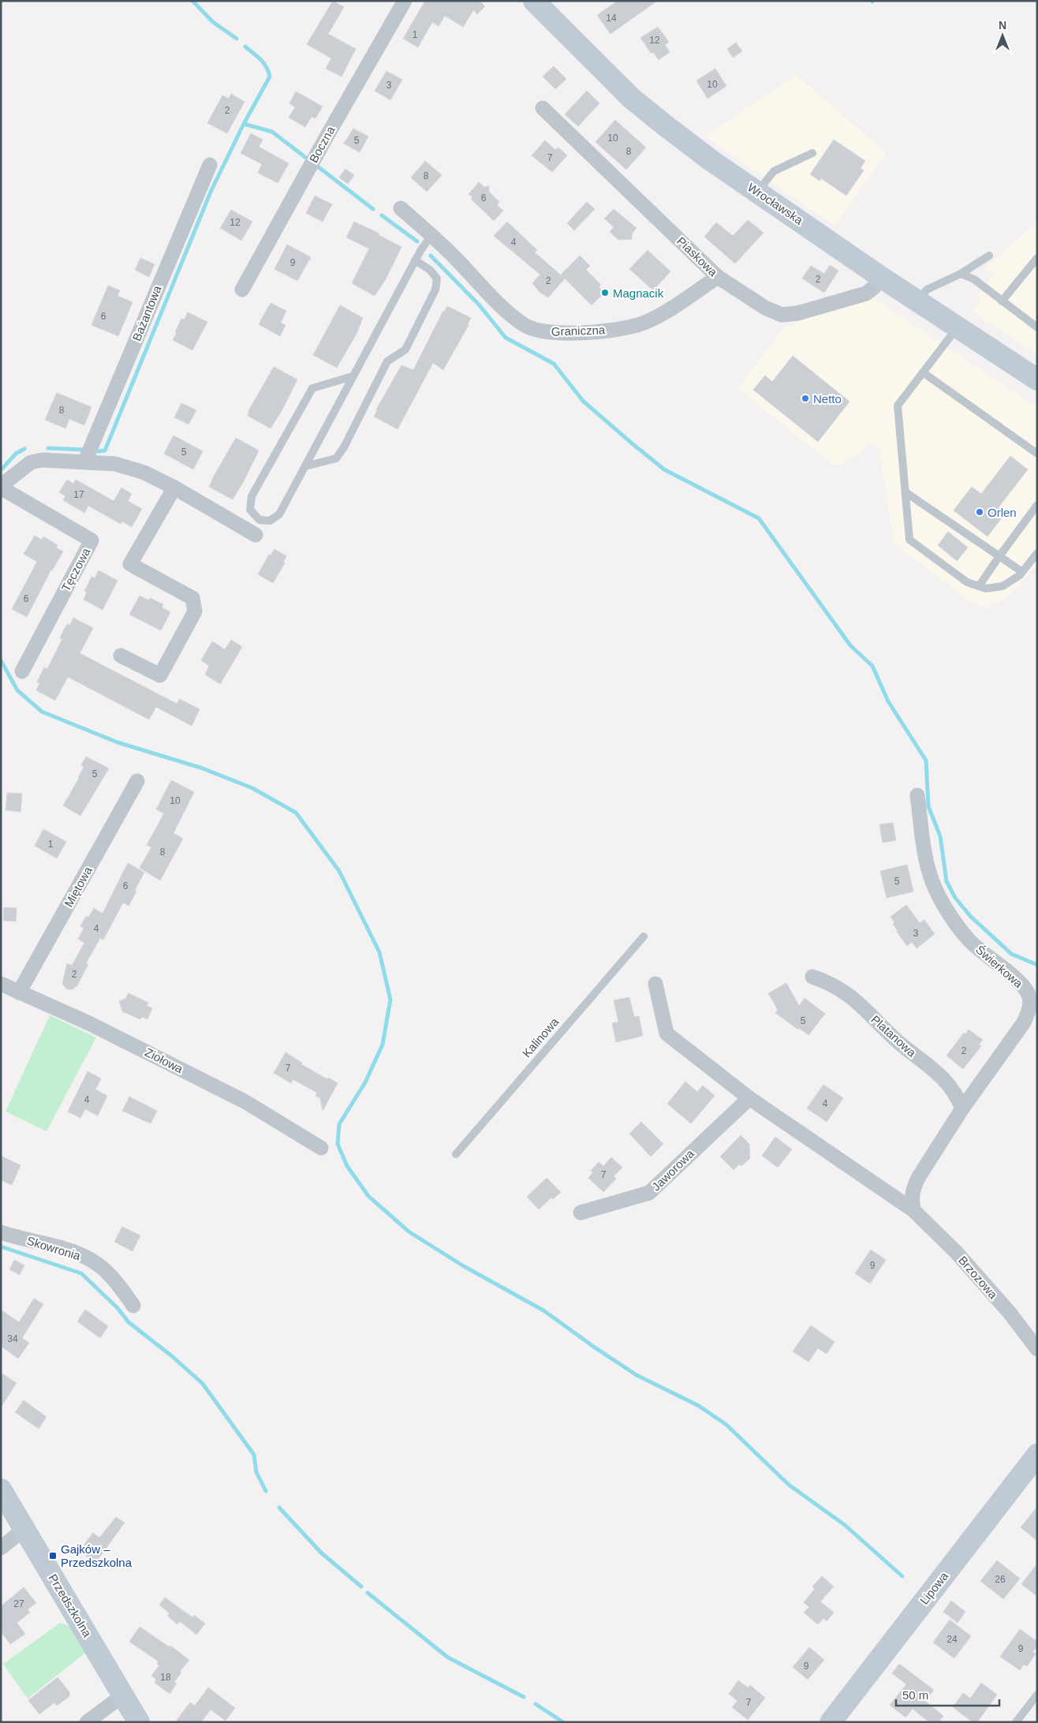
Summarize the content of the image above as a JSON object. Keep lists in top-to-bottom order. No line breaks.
{"streets":{"main road":["Wrocławska","Lipowa","Przedszkolna"],"street":["Boczna","Piaskowa","Bażantowa","Graniczna","Tęczowa","Miętowa","Świerkowa","Platanowa","Ziołowa","Jaworowa","Skowronia","Brzozowa"],"lane":["Kalinowa"]},"crossings":[["Wrocławska","Piaskowa"],["Piaskowa","Graniczna"],["Miętowa","Ziołowa"],["Świerkowa","Platanowa"],["Świerkowa","Brzozowa"]],"places":{"other":["Magnacik","Netto","Orlen"],"transit":["Gajków – Przedszkolna"]},"house_numbers":["14","1","12","10","3","2","10","5","8","7","8","6","12","4","9","2","2","6","8","5","17","6","5","10","1","8","5","6","4","3","2","5","2","7","4","4","7","9","34","26","27","24","9","9","18","7"],"scale_bar":"50 m","north":"top"}
